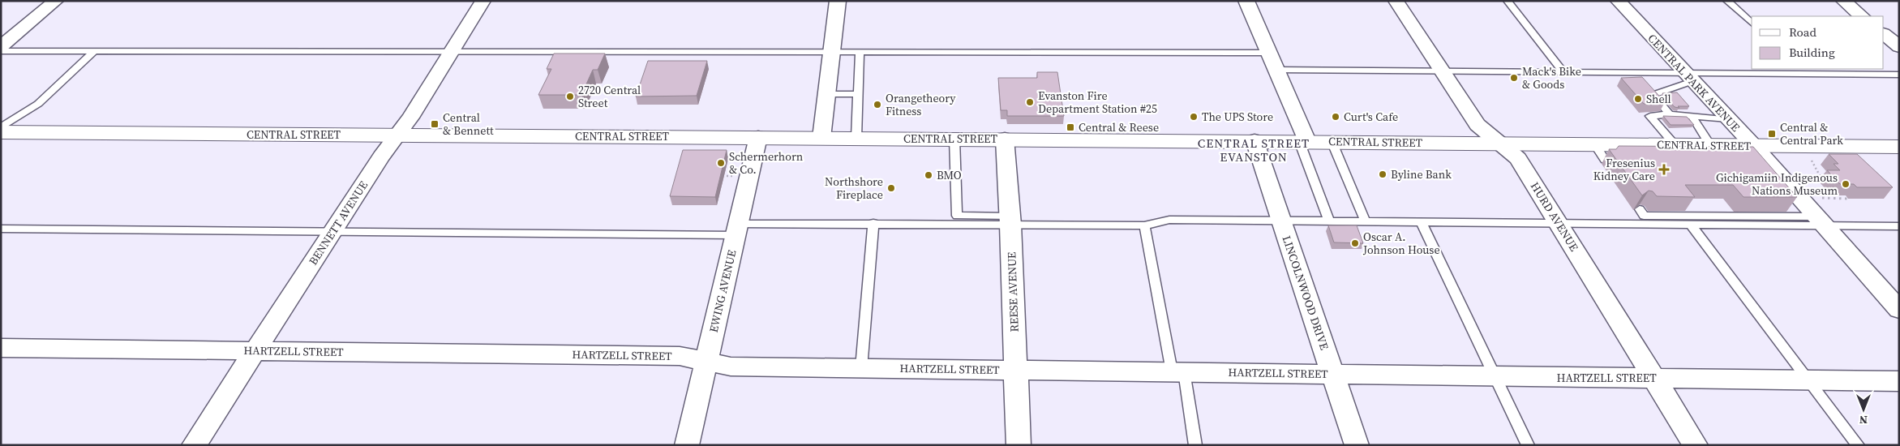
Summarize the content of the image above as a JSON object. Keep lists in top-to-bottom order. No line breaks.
{"streets":{"main road":["CENTRAL STREET"],"street":["CENTRAL PARK AVENUE","HURD AVENUE","BENNETT AVENUE","EWING AVENUE","REESE AVENUE","LINCOLNWOOD DRIVE","HARTZELL STREET"]},"crossings":[["CENTRAL PARK AVENUE","CENTRAL STREET"],["CENTRAL STREET","HURD AVENUE"],["CENTRAL STREET","BENNETT AVENUE"],["CENTRAL STREET","EWING AVENUE"],["CENTRAL STREET","REESE AVENUE"],["CENTRAL STREET","LINCOLNWOOD DRIVE"],["HURD AVENUE","HARTZELL STREET"],["BENNETT AVENUE","HARTZELL STREET"],["EWING AVENUE","HARTZELL STREET"],["REESE AVENUE","HARTZELL STREET"],["LINCOLNWOOD DRIVE","HARTZELL STREET"]],"districts":["CENTRAL STREET EVANSTON"],"places":{"other":["Mack's Bike & Goods","2720 Central Street","Shell","Evanston Fire Department Station #25","Orangetheory Fitness","The UPS Store","Curt's Cafe","Schermerhorn & Co.","Byline Bank","BMO","Gichigamiin Indigenous Nations Museum","Northshore Fireplace","Oscar A. Johnson House"],"transit":["Central & Bennett","Central & Reese","Central & Central Park"],"health":["Fresenius Kidney Care"]},"legend":["Road","Building"],"north":"bottom"}
